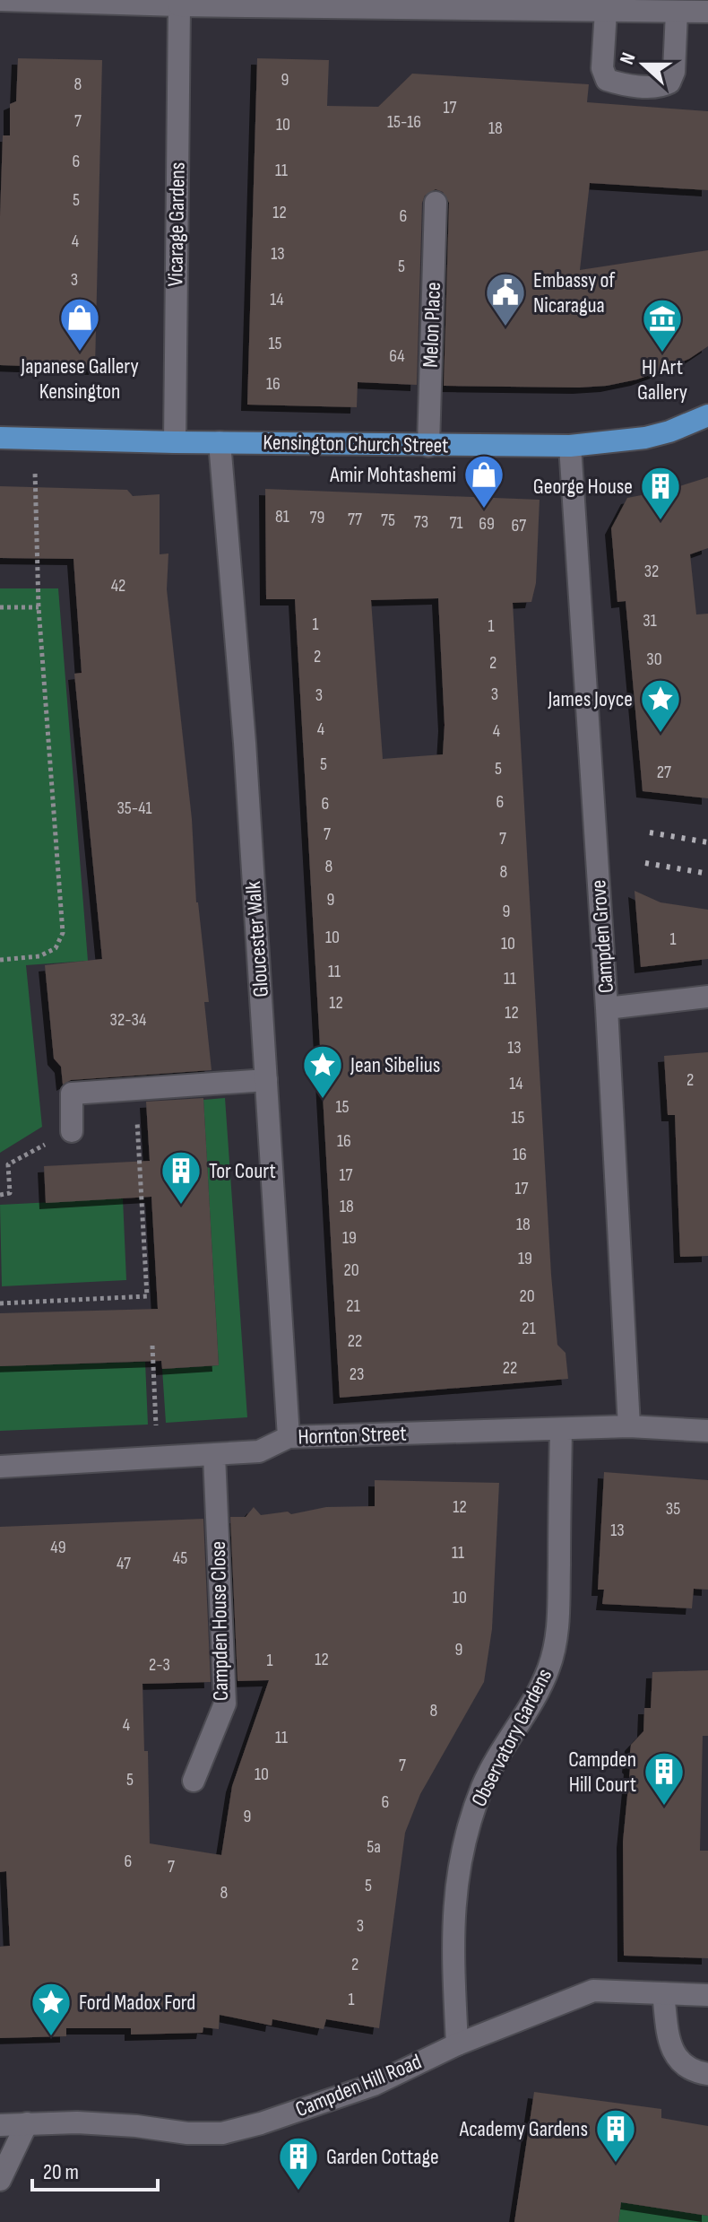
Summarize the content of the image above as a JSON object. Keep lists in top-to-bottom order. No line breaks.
{"streets":{"main road":["Kensington Church Street"],"street":["Vicarage Gardens","Melon Place","Campden Grove","Gloucester Walk","Hornton Street","Campden House Close","Observatory Gardens","Campden Hill Road"]},"crossings":[["Vicarage Gardens","Kensington Church Street"],["Melon Place","Kensington Church Street"],["Kensington Church Street","Campden Grove"],["Kensington Church Street","Gloucester Walk"],["Campden Grove","Hornton Street"],["Gloucester Walk","Hornton Street"],["Hornton Street","Campden House Close"],["Hornton Street","Observatory Gardens"],["Observatory Gardens","Campden Hill Road"]],"places":{"public building":["Embassy of Nicaragua"],"shop":["Japanese Gallery Kensington","Amir Mohtashemi"],"museum":["HJ Art Gallery"],"building":["George House","Tor Court","Campden Hill Court","Academy Gardens","Garden Cottage"],"place":["James Joyce","Jean Sibelius","Ford Madox Ford"]},"house_numbers":["9","8","17","7","15-16","10","18","6","11","5","12","6","4","13","5","3","14","15","64","16","81","79","77","75","73","71","69","67","32","42","31","1","1","2","30","2","3","3","4","4","5","5","27","6","6","35-41","7","7","8","8","9","9","10","1","10","11","11","12","12","32-34","13","2","14","15","15","16","16","17","17","18","18","19","19","20","20","21","21","22","22","23","12","35","13","49","11","45","47","10","9","12","1","2-3","8","4","11","7","10","5","6","9","5a","6","7","5","8","3","2","1"],"scale_bar":"20 m","north":"left"}
